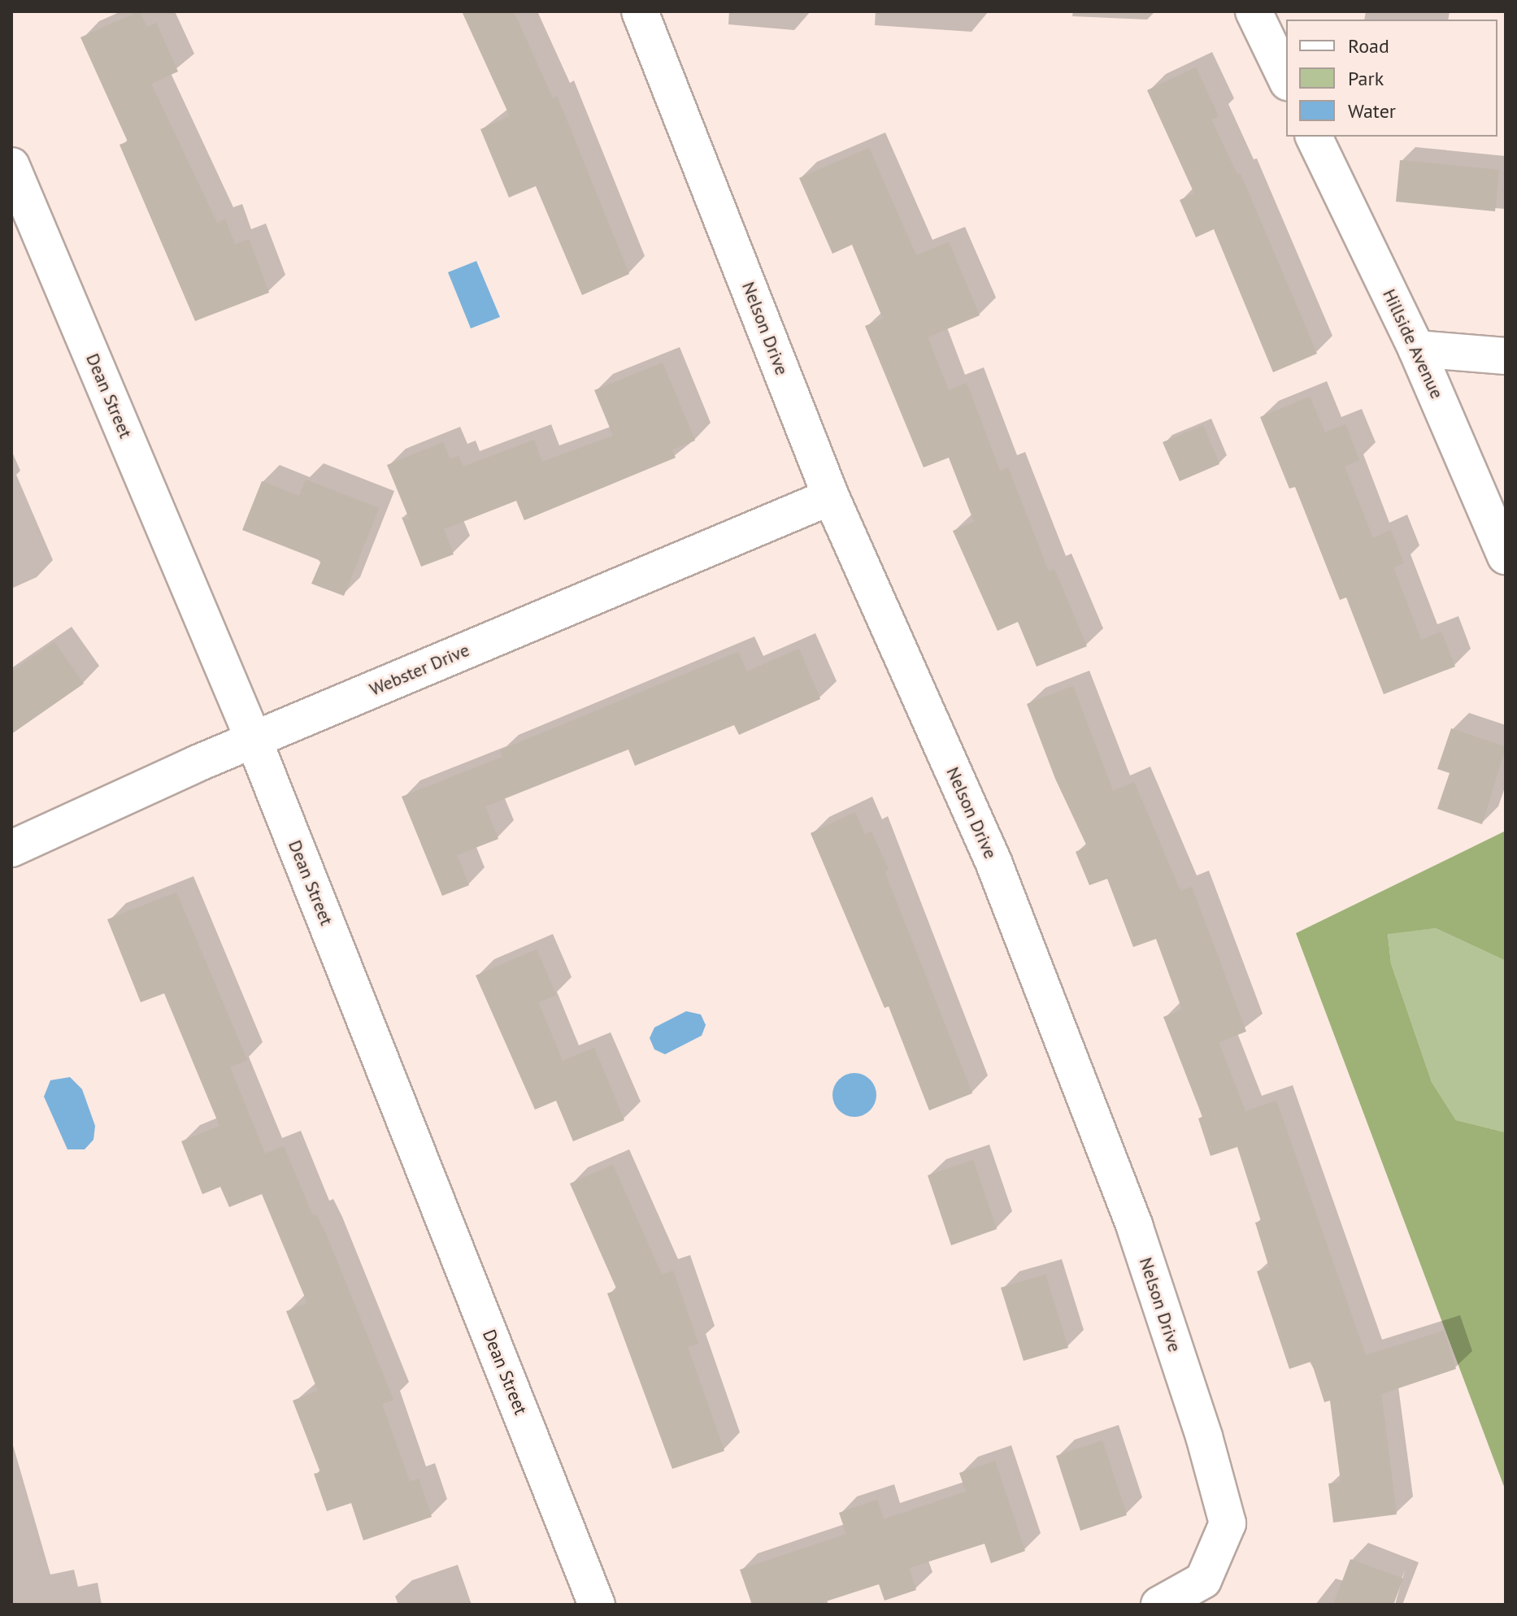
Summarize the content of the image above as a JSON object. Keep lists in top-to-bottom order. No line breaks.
{"streets":{"street":["Nelson Drive","Hillside Avenue","Dean Street","Webster Drive"]},"crossings":[["Nelson Drive","Webster Drive"],["Dean Street","Webster Drive"]],"legend":["Road","Park","Water"]}
